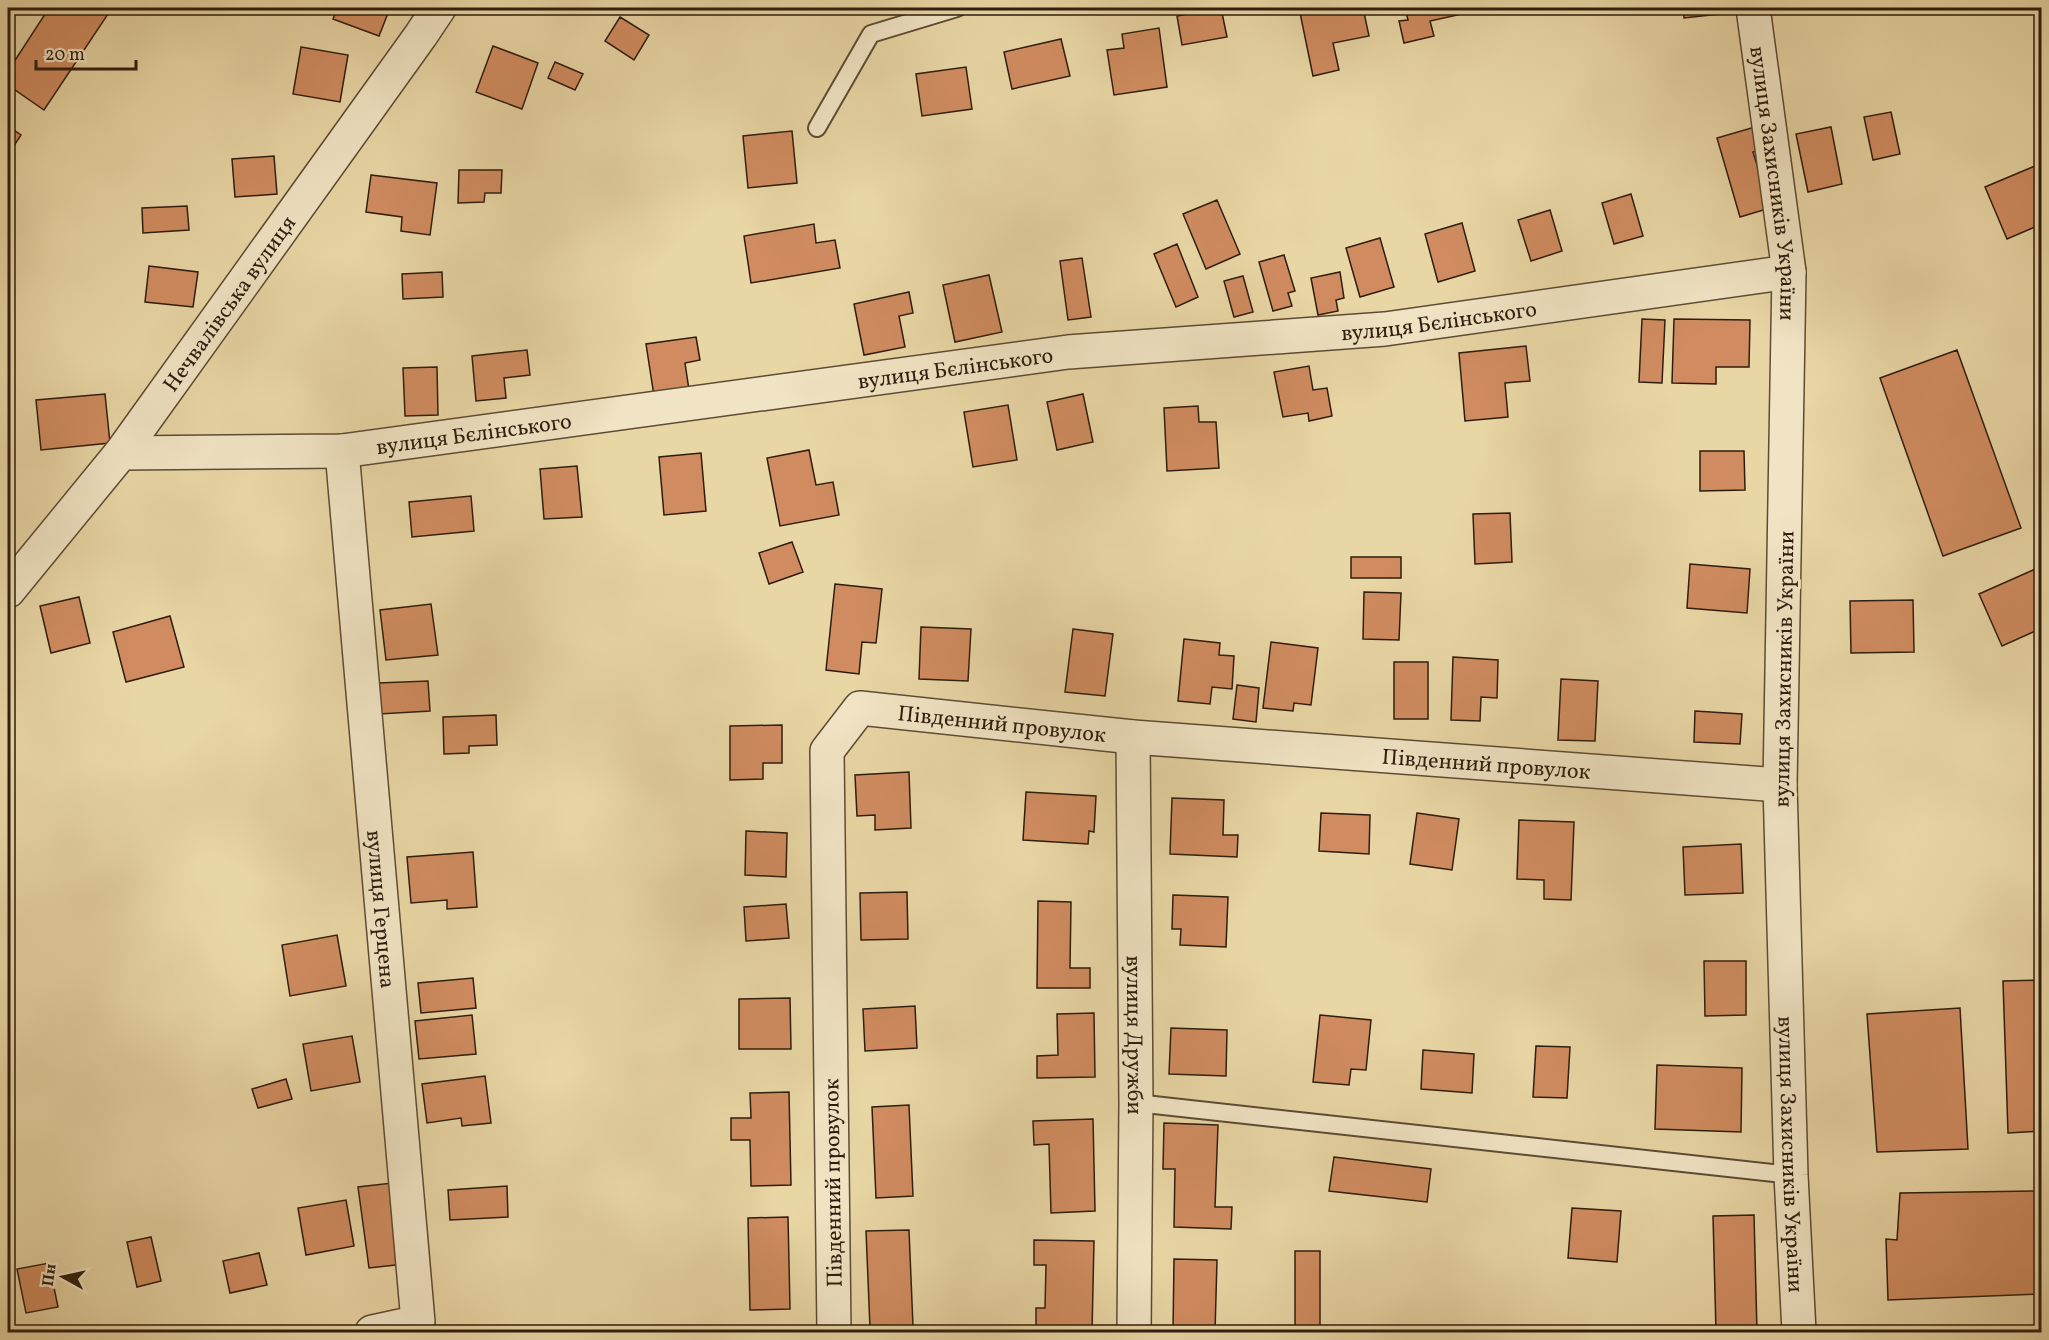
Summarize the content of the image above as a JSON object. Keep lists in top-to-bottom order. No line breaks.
{"streets":{"street":["вулиця Захисників України","Нечвалівська вулиця","вулиця Бєлінського","Південний провулок","вулиця Герцена","вулиця Дружби"]},"crossings":[["вулиця Захисників України","вулиця Бєлінського"],["вулиця Захисників України","Південний провулок"],["Нечвалівська вулиця","вулиця Бєлінського"],["вулиця Бєлінського","вулиця Герцена"],["Південний провулок","вулиця Дружби"]],"scale_bar":"20 m","north":"left"}
